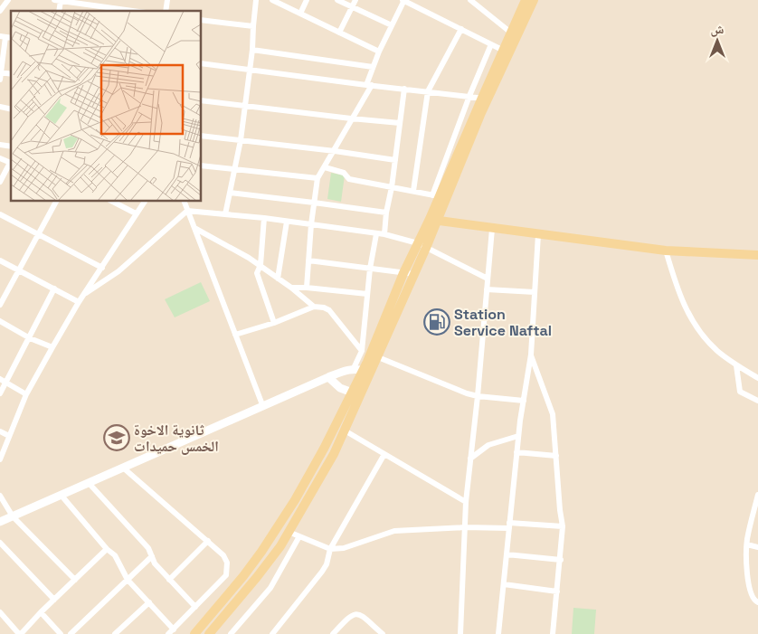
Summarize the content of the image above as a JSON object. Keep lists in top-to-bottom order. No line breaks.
{"places":{"fuel station":["Station Service Naftal"],"school or university":["ثانوية الاخوة الخمس حميدات"]},"north":"top"}
